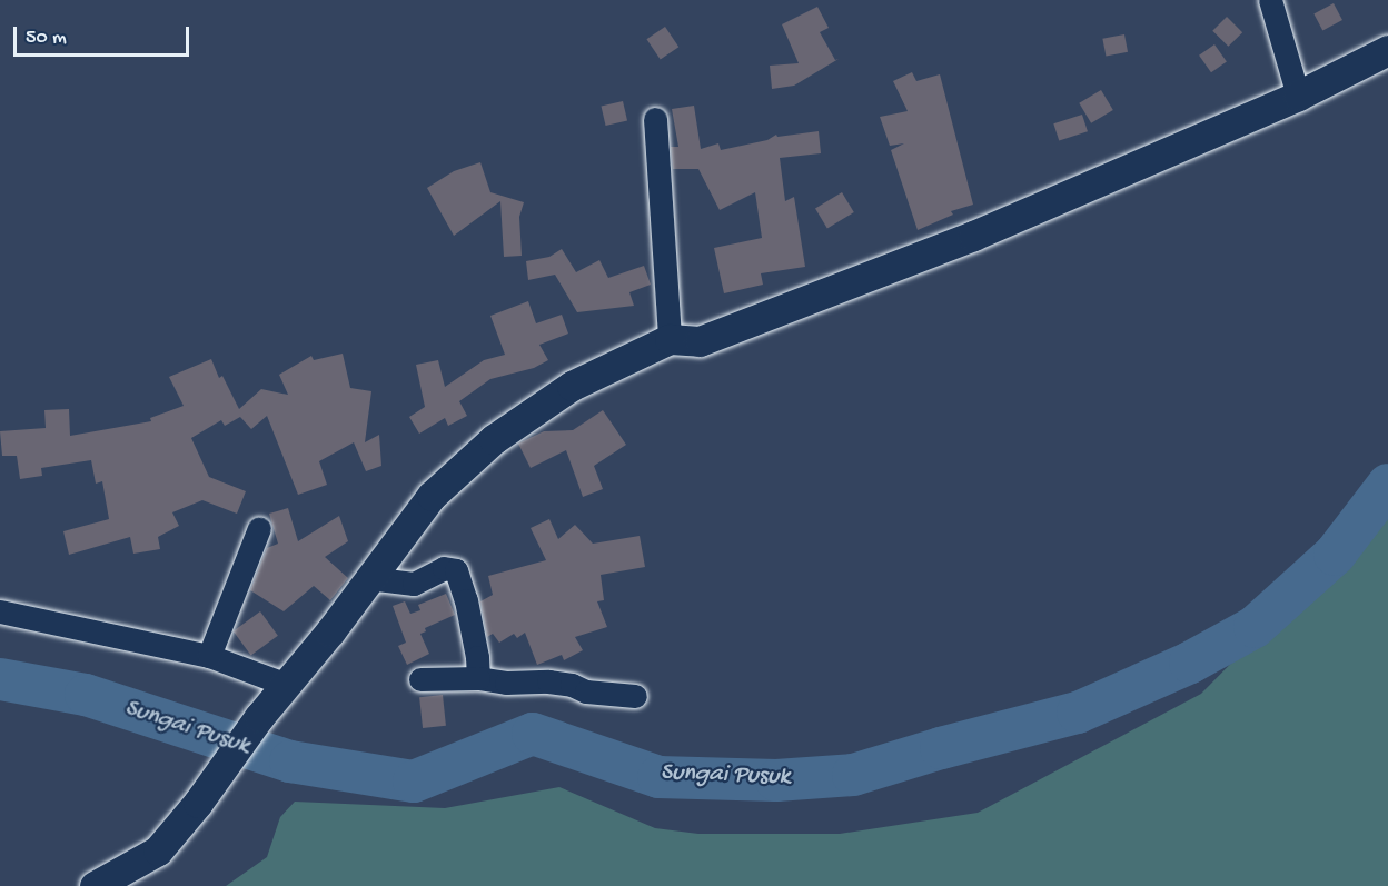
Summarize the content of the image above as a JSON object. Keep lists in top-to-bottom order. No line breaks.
{"water":["Sungai Pusuk"],"scale_bar":"50 m"}
